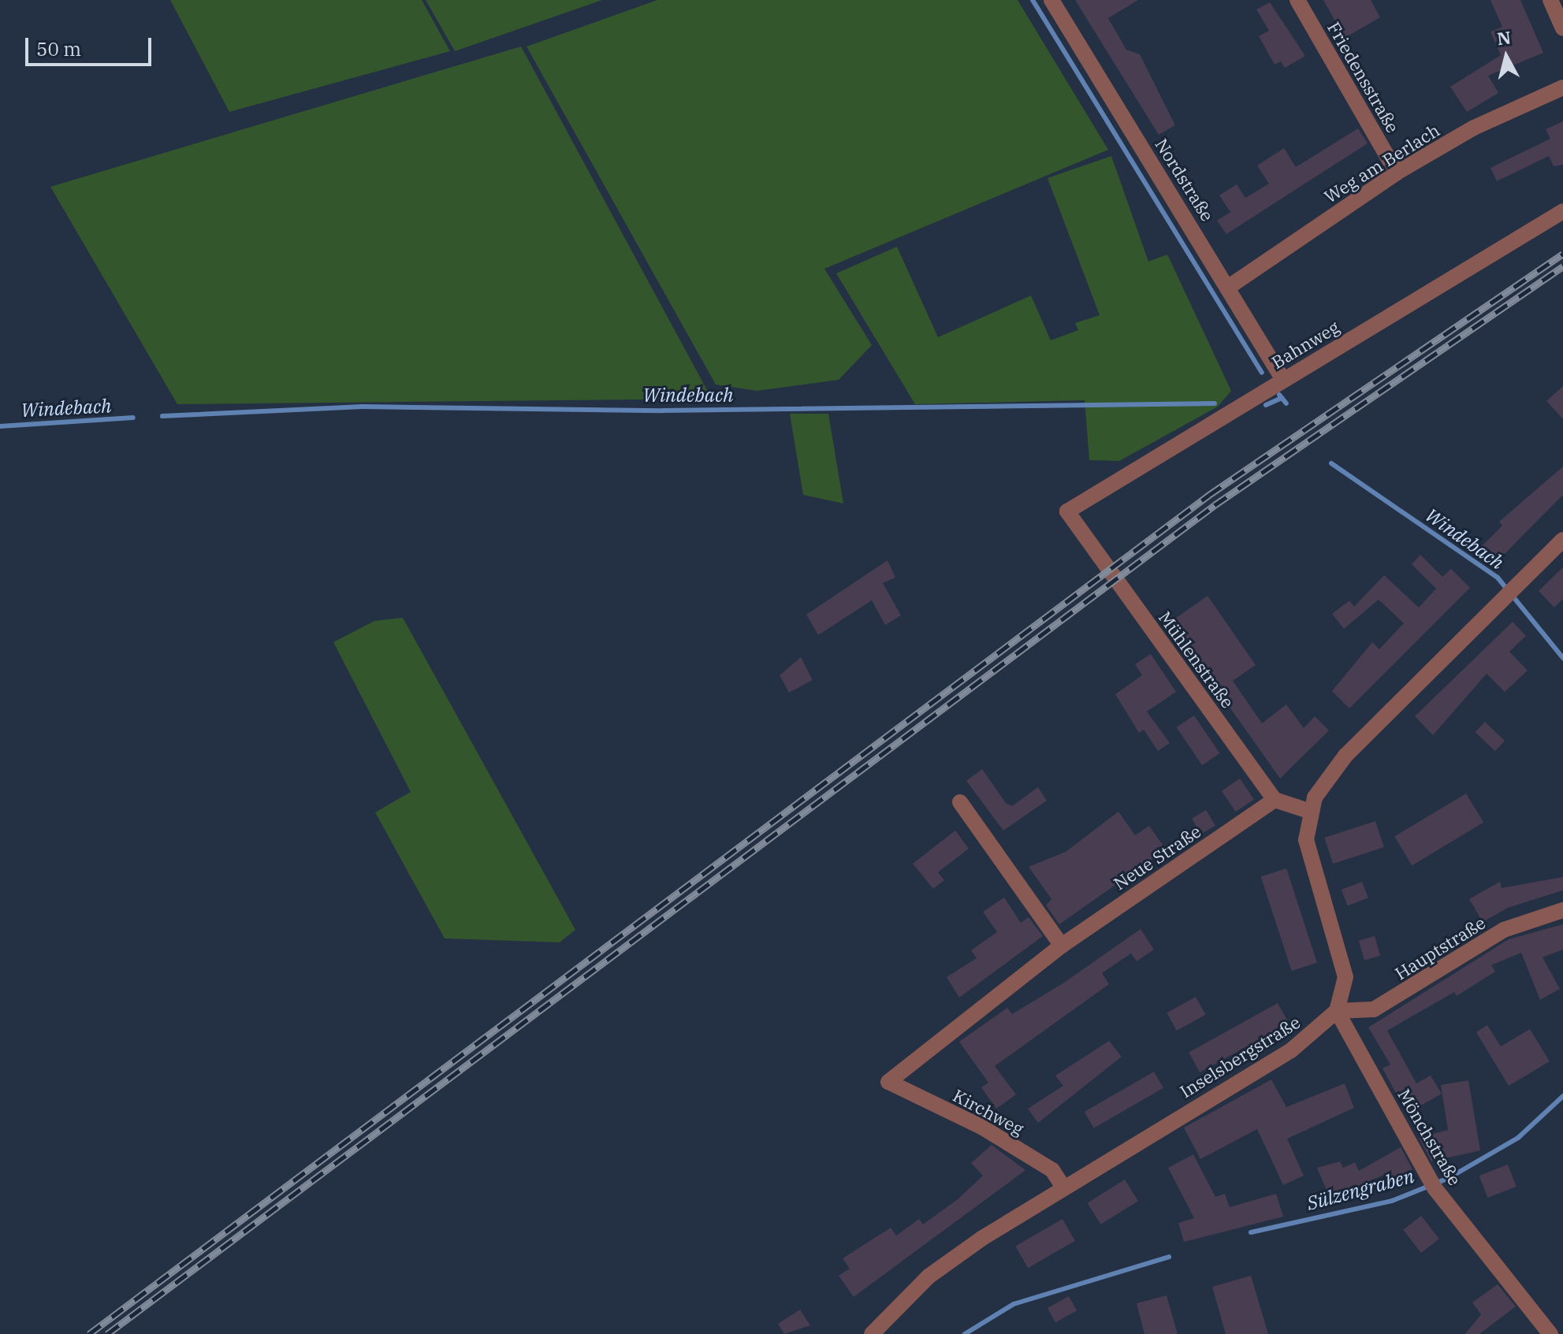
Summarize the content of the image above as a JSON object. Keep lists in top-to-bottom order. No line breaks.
{"streets":{"street":["Friedensstraße","Weg am Berlach","Nordstraße","Bahnweg","Mühlenstraße","Neue Straße","Hauptstraße","Inselsbergstraße","Kirchweg","Mönchstraße"]},"crossings":[["Friedensstraße","Weg am Berlach"],["Weg am Berlach","Nordstraße"],["Nordstraße","Bahnweg"],["Bahnweg","Mühlenstraße"],["Mühlenstraße","Neue Straße"],["Neue Straße","Kirchweg"],["Hauptstraße","Inselsbergstraße"],["Hauptstraße","Mönchstraße"],["Inselsbergstraße","Kirchweg"],["Inselsbergstraße","Mönchstraße"]],"water":["Windebach","Sülzengraben"],"scale_bar":"50 m","north":"top"}
